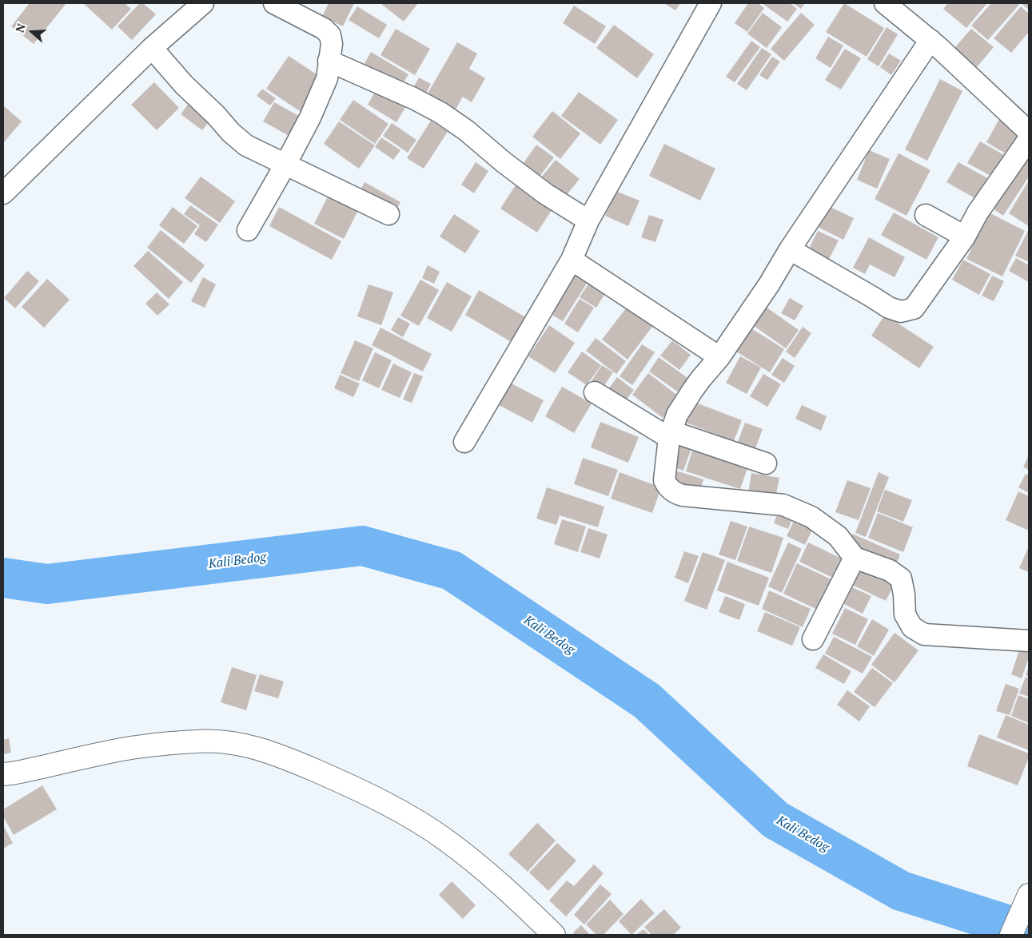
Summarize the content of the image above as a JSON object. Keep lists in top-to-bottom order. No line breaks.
{"water":["Kali Bedog"],"north":"left"}
